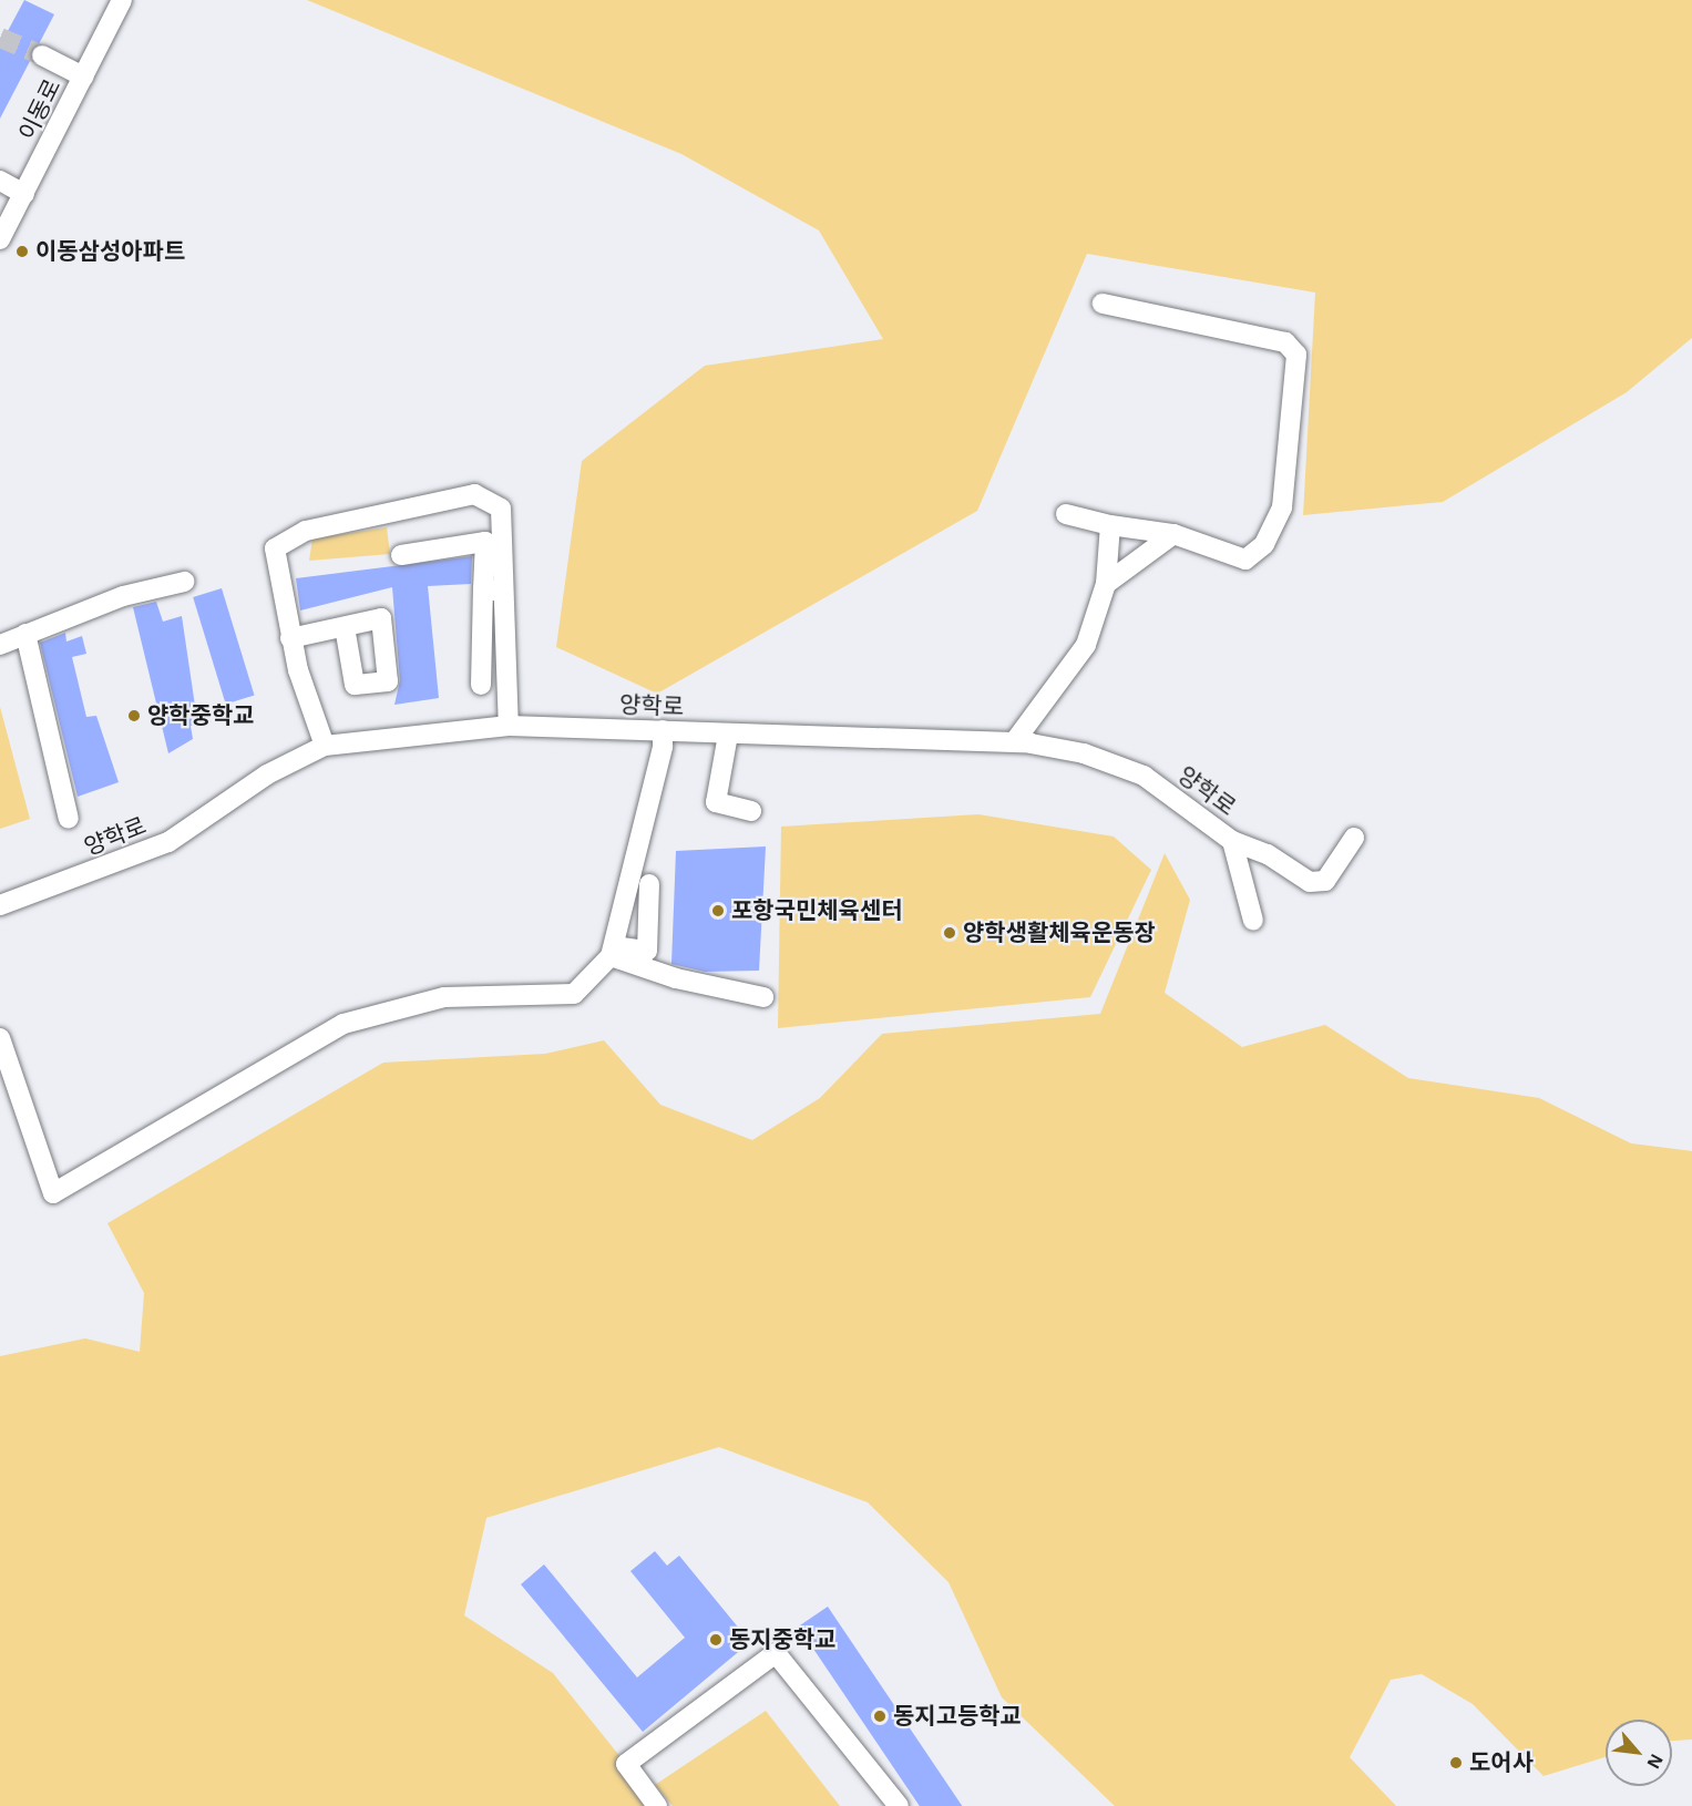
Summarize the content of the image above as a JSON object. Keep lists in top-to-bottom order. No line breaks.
{"streets":{"street":["이동로","양학로"]},"places":["이동삼성아파트","양학중학교","포항국민체육센터","양학생활체육운동장","동지중학교","동지고등학교","도어사"],"north":"bottom right"}
